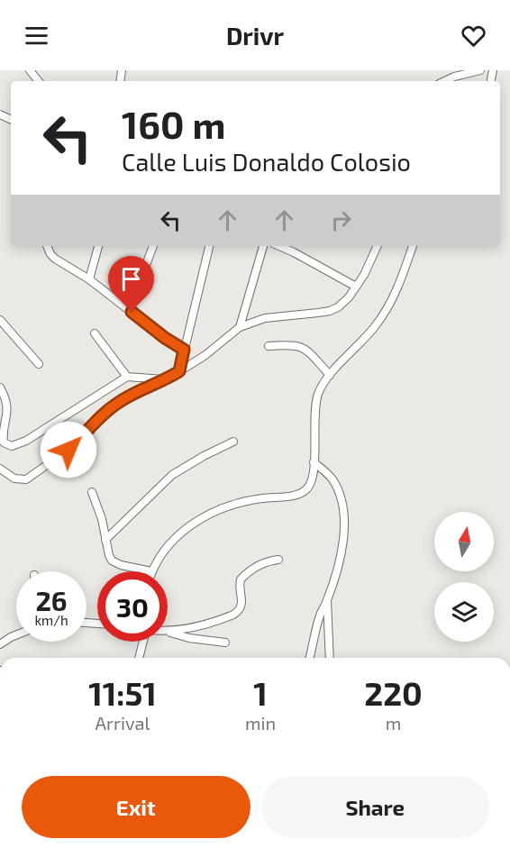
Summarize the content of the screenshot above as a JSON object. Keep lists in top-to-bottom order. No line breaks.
{"north":"top","page":{"header":"Drivr","turn":["160 m","Calle Luis Donaldo Colosio"],"speed":"26 km/h","limit":"30","eta":["11:51","Arrival","1","min","220","m"],"buttons":["Exit","Share"]}}
